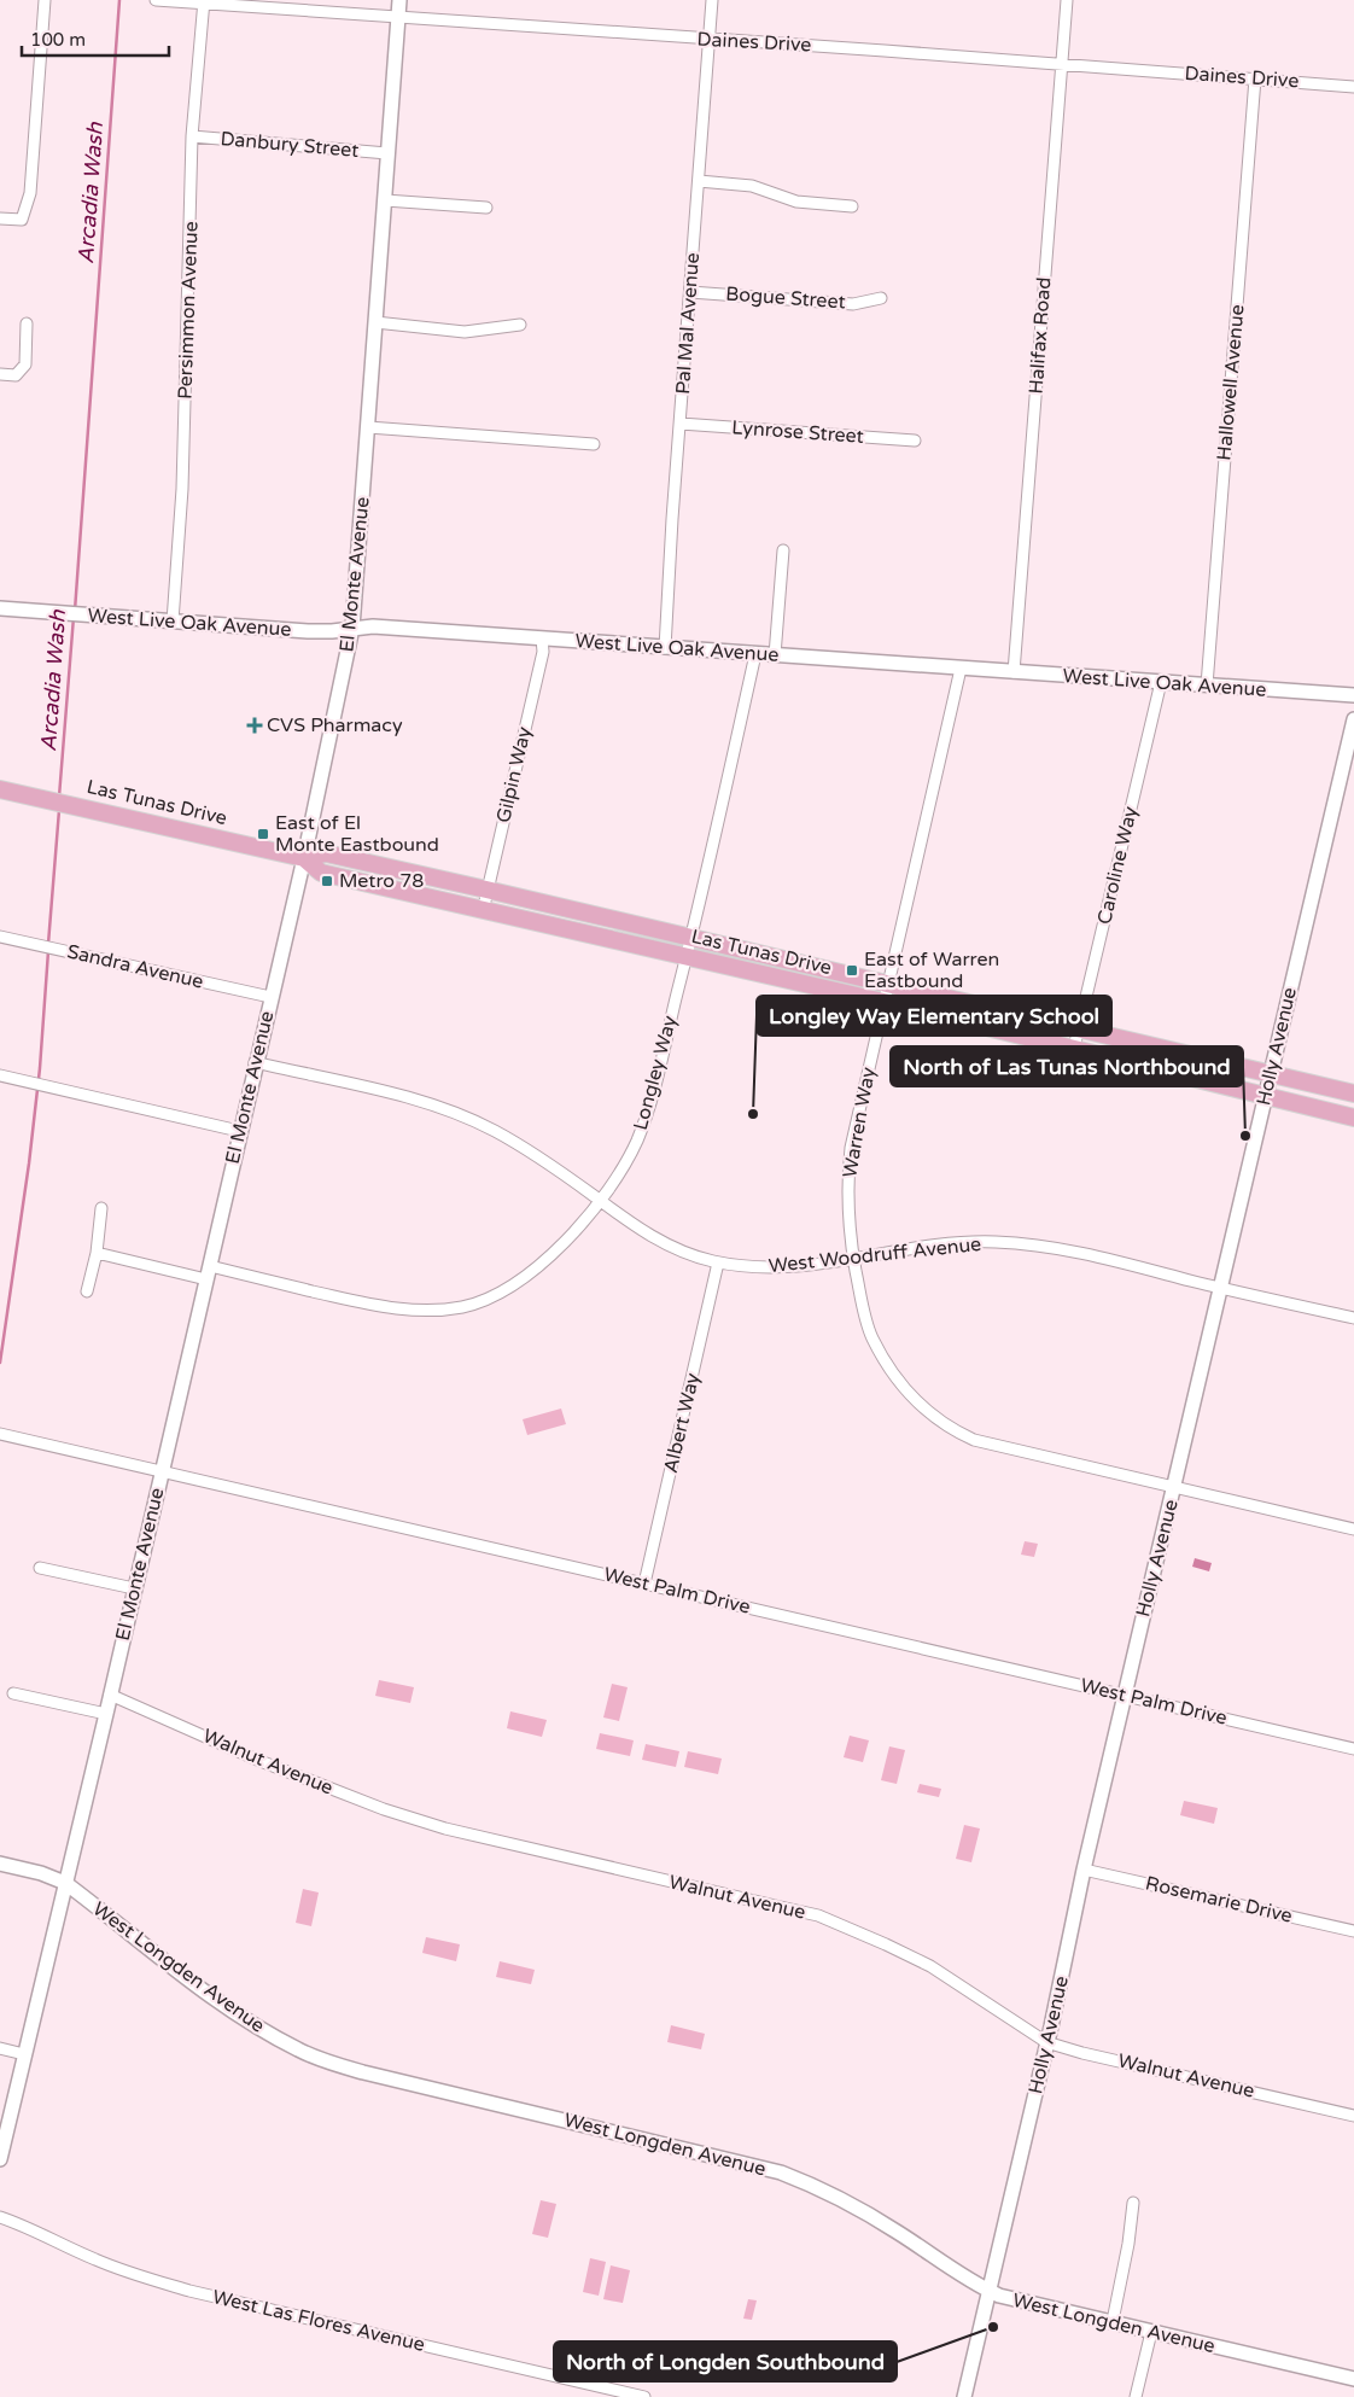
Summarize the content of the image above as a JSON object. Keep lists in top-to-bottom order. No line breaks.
{"streets":{"main road":["Las Tunas Drive"],"street":["Daines Drive","Danbury Street","Bogue Street","Persimmon Avenue","Pal Mal Avenue","Halifax Road","Hallowell Avenue","Lynrose Street","El Monte Avenue","West Live Oak Avenue","Gilpin Way","Caroline Way","Sandra Avenue","Holly Avenue","Longley Way","Warren Way","West Woodruff Avenue","Albert Way","West Palm Drive","Walnut Avenue","Rosemarie Drive","West Longden Avenue","West Las Flores Avenue"]},"crossings":[["Daines Drive","Persimmon Avenue"],["Daines Drive","Pal Mal Avenue"],["Daines Drive","Halifax Road"],["Daines Drive","Hallowell Avenue"],["Daines Drive","El Monte Avenue"],["Danbury Street","Persimmon Avenue"],["Danbury Street","El Monte Avenue"],["Bogue Street","Pal Mal Avenue"],["Persimmon Avenue","West Live Oak Avenue"],["Pal Mal Avenue","Lynrose Street"],["Pal Mal Avenue","West Live Oak Avenue"],["Halifax Road","West Live Oak Avenue"],["Hallowell Avenue","West Live Oak Avenue"],["El Monte Avenue","West Live Oak Avenue"],["El Monte Avenue","Las Tunas Drive"],["El Monte Avenue","Sandra Avenue"],["El Monte Avenue","Longley Way"],["El Monte Avenue","West Woodruff Avenue"],["El Monte Avenue","West Palm Drive"],["El Monte Avenue","Walnut Avenue"],["El Monte Avenue","West Longden Avenue"],["West Live Oak Avenue","Gilpin Way"],["West Live Oak Avenue","Caroline Way"],["West Live Oak Avenue","Longley Way"],["West Live Oak Avenue","Warren Way"],["Gilpin Way","Las Tunas Drive"],["Las Tunas Drive","Caroline Way"],["Las Tunas Drive","Holly Avenue"],["Las Tunas Drive","Longley Way"],["Las Tunas Drive","Warren Way"],["Holly Avenue","Warren Way"],["Holly Avenue","West Woodruff Avenue"],["Holly Avenue","West Palm Drive"],["Holly Avenue","Walnut Avenue"],["Holly Avenue","Rosemarie Drive"],["Holly Avenue","West Longden Avenue"],["Longley Way","West Woodruff Avenue"],["Warren Way","West Woodruff Avenue"],["West Woodruff Avenue","Albert Way"],["Albert Way","West Palm Drive"]],"water":["Arcadia Wash"],"places":{"health":["CVS Pharmacy"],"transit":["East of El Monte Eastbound","Metro 78","East of Warren Eastbound"],"other":["Longley Way Elementary School","North of Las Tunas Northbound","North of Longden Southbound"]},"scale_bar":"100 m"}
